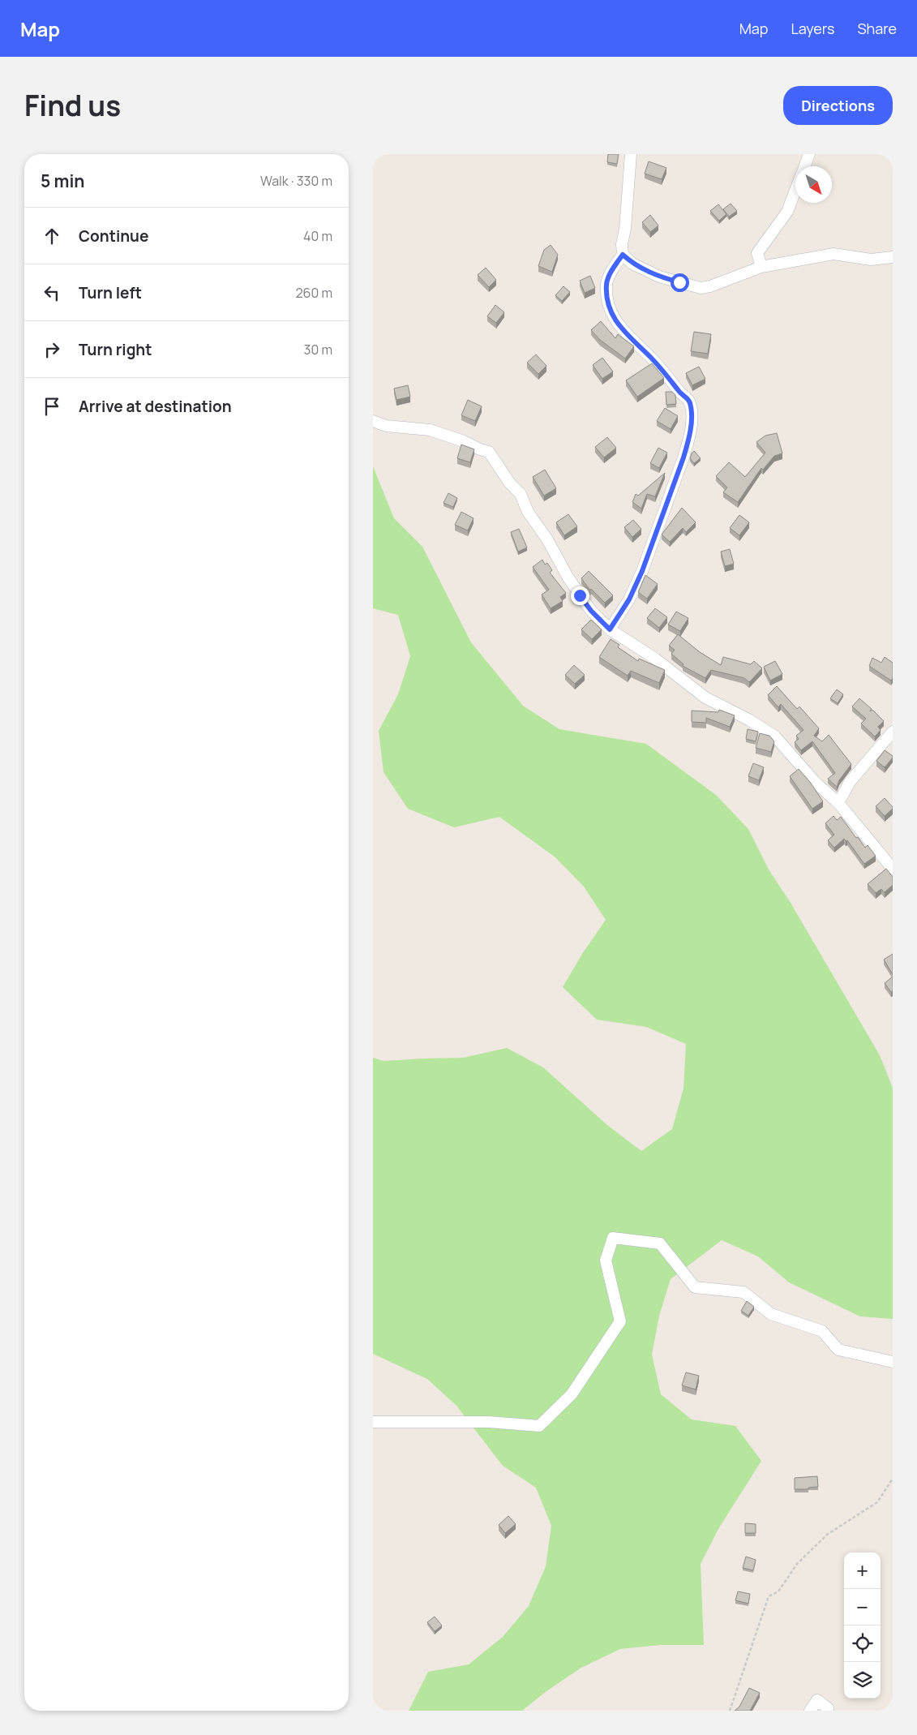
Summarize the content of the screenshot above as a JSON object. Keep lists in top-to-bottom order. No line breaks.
{"north":"bottom right","page":{"header":"Map","nav":["Map","Layers","Share"],"title":"Find us","buttons":"Directions","heading":["5 min","Walk · 330 m"],"list":[["Continue","40 m"],["Turn left","260 m"],["Turn right","30 m"],"Arrive at destination"],"map_buttons":["+","−"]}}
